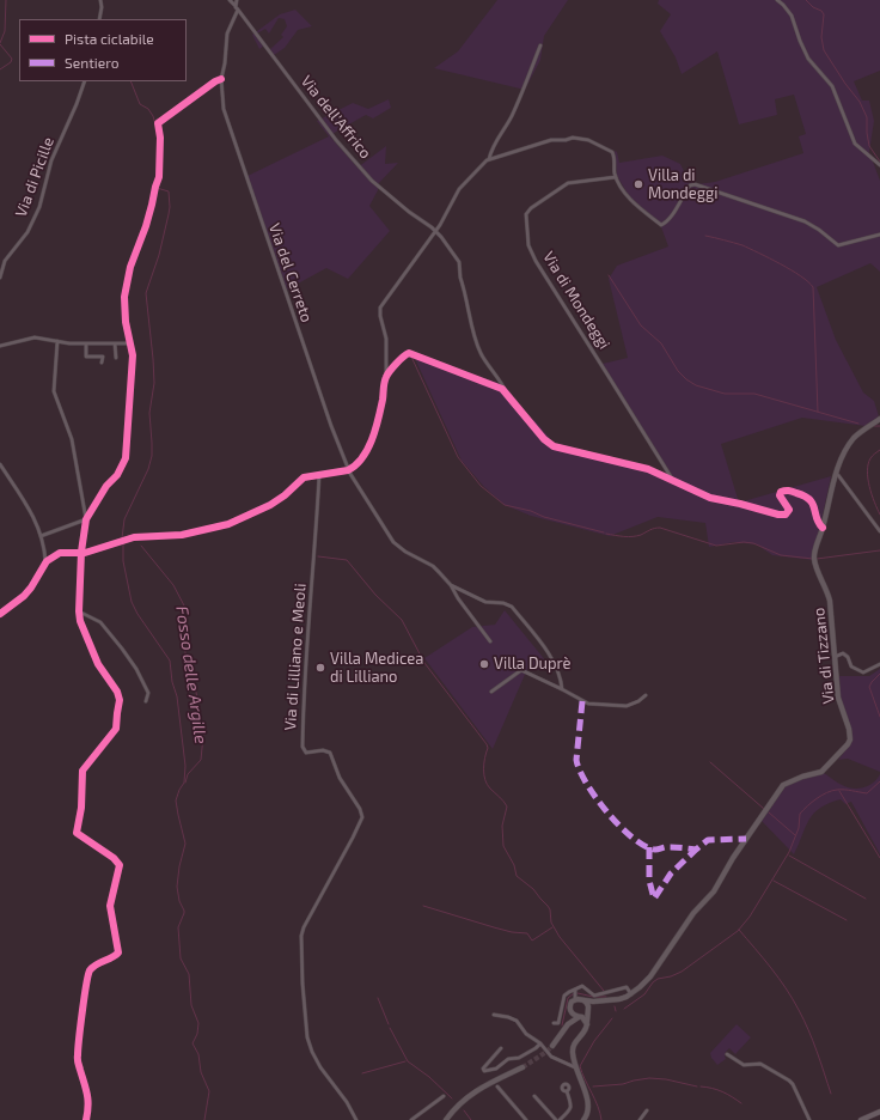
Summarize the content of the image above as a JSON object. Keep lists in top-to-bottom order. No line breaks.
{"streets":{"street":["Via dell'Affrico","Via di Picille","Via del Cerreto","Via di Mondeggi","Via di Tizzano","Via di Lilliano e Meoli"]},"crossings":[["Via dell'Affrico","Via del Cerreto"]],"water":["Fosso delle Argille"],"places":["Villa di Mondeggi","Villa Duprè","Villa Medicea di Lilliano"],"legend":["Pista ciclabile","Sentiero"]}
